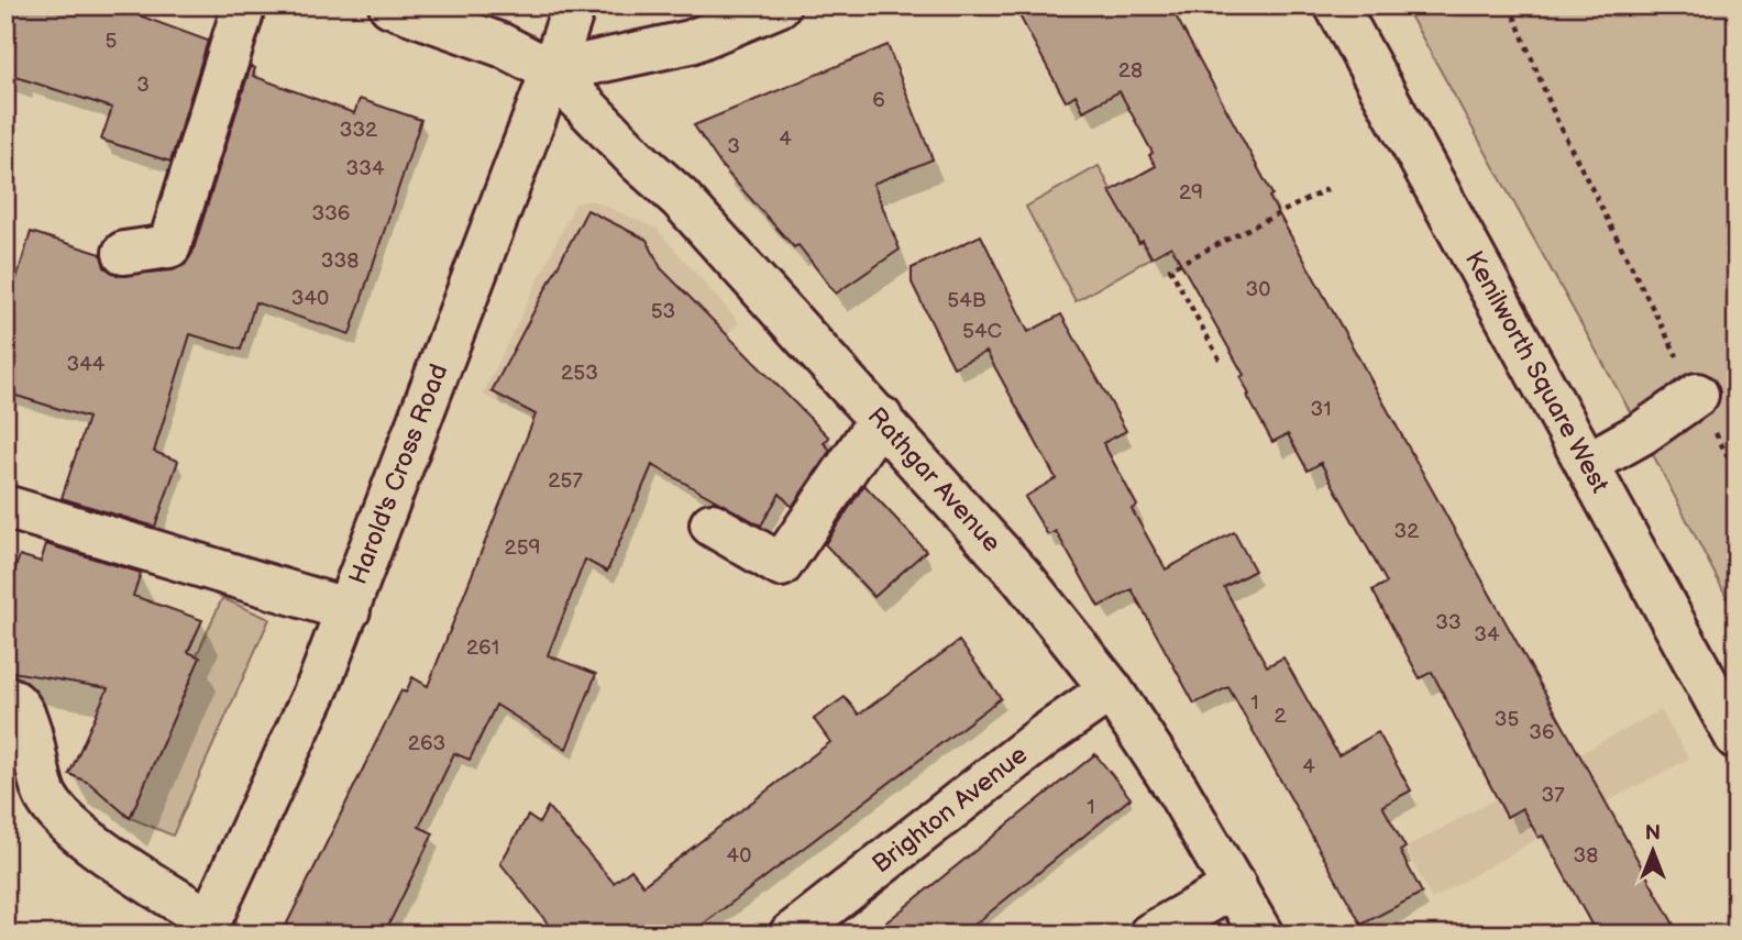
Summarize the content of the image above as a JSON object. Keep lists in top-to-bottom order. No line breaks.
{"streets":{"street":["Kenilworth Square West","Harold's Cross Road","Rathgar Avenue","Brighton Avenue"]},"crossings":[["Harold's Cross Road","Rathgar Avenue"],["Rathgar Avenue","Brighton Avenue"]],"house_numbers":["5","28","3","6","332","4","3","334","29","336","338","30","340","54B","53","54C","344","253","31","257","32","259","33","34","261","1","2","35","36","263","4","37","1","40","38"],"north":"top"}
